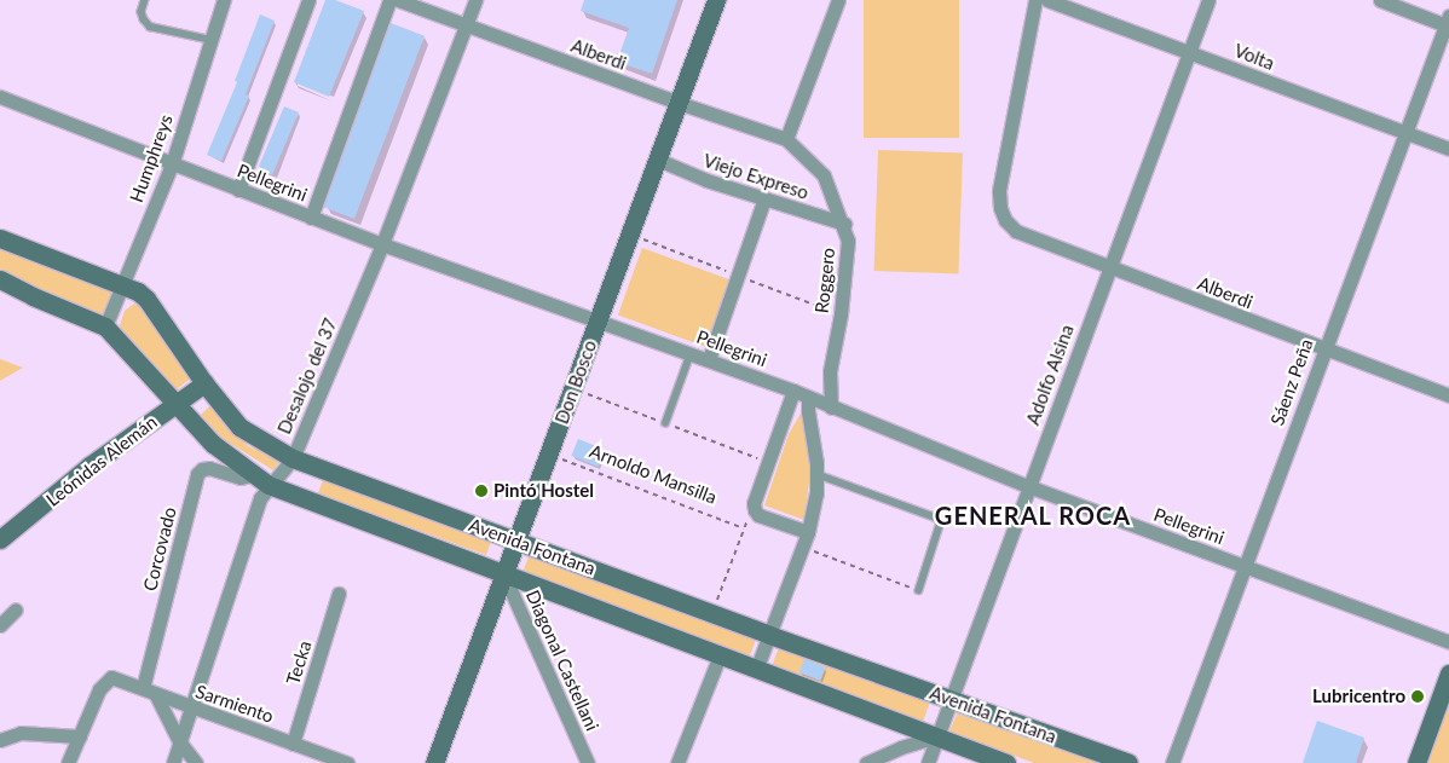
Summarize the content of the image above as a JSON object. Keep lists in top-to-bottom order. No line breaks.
{"streets":{"street":["Alberdi","Volta","Humphreys","Viejo Expreso","Pellegrini","Roggero","Adolfo Alsina","Desalojo del 37","Don Bosco","Sáenz Peña","Leónidas Alemán","Avenida Fontana","Corcovado","Diagonal Castellani","Tecka","Sarmiento"],"path":["Arnoldo Mansilla"]},"crossings":[["Alberdi","Roggero"],["Alberdi","Adolfo Alsina"],["Alberdi","Desalojo del 37"],["Alberdi","Don Bosco"],["Alberdi","Sáenz Peña"],["Volta","Adolfo Alsina"],["Volta","Sáenz Peña"],["Humphreys","Pellegrini"],["Humphreys","Avenida Fontana"],["Viejo Expreso","Roggero"],["Viejo Expreso","Don Bosco"],["Pellegrini","Roggero"],["Pellegrini","Adolfo Alsina"],["Pellegrini","Desalojo del 37"],["Pellegrini","Don Bosco"],["Pellegrini","Sáenz Peña"],["Adolfo Alsina","Avenida Fontana"],["Desalojo del 37","Avenida Fontana"],["Desalojo del 37","Sarmiento"],["Don Bosco","Arnoldo Mansilla"],["Don Bosco","Avenida Fontana"],["Don Bosco","Diagonal Castellani"],["Leónidas Alemán","Avenida Fontana"],["Avenida Fontana","Corcovado"],["Avenida Fontana","Diagonal Castellani"],["Corcovado","Sarmiento"],["Tecka","Sarmiento"]],"districts":["GENERAL ROCA"],"places":["Pintó Hostel","Lubricentro"]}
